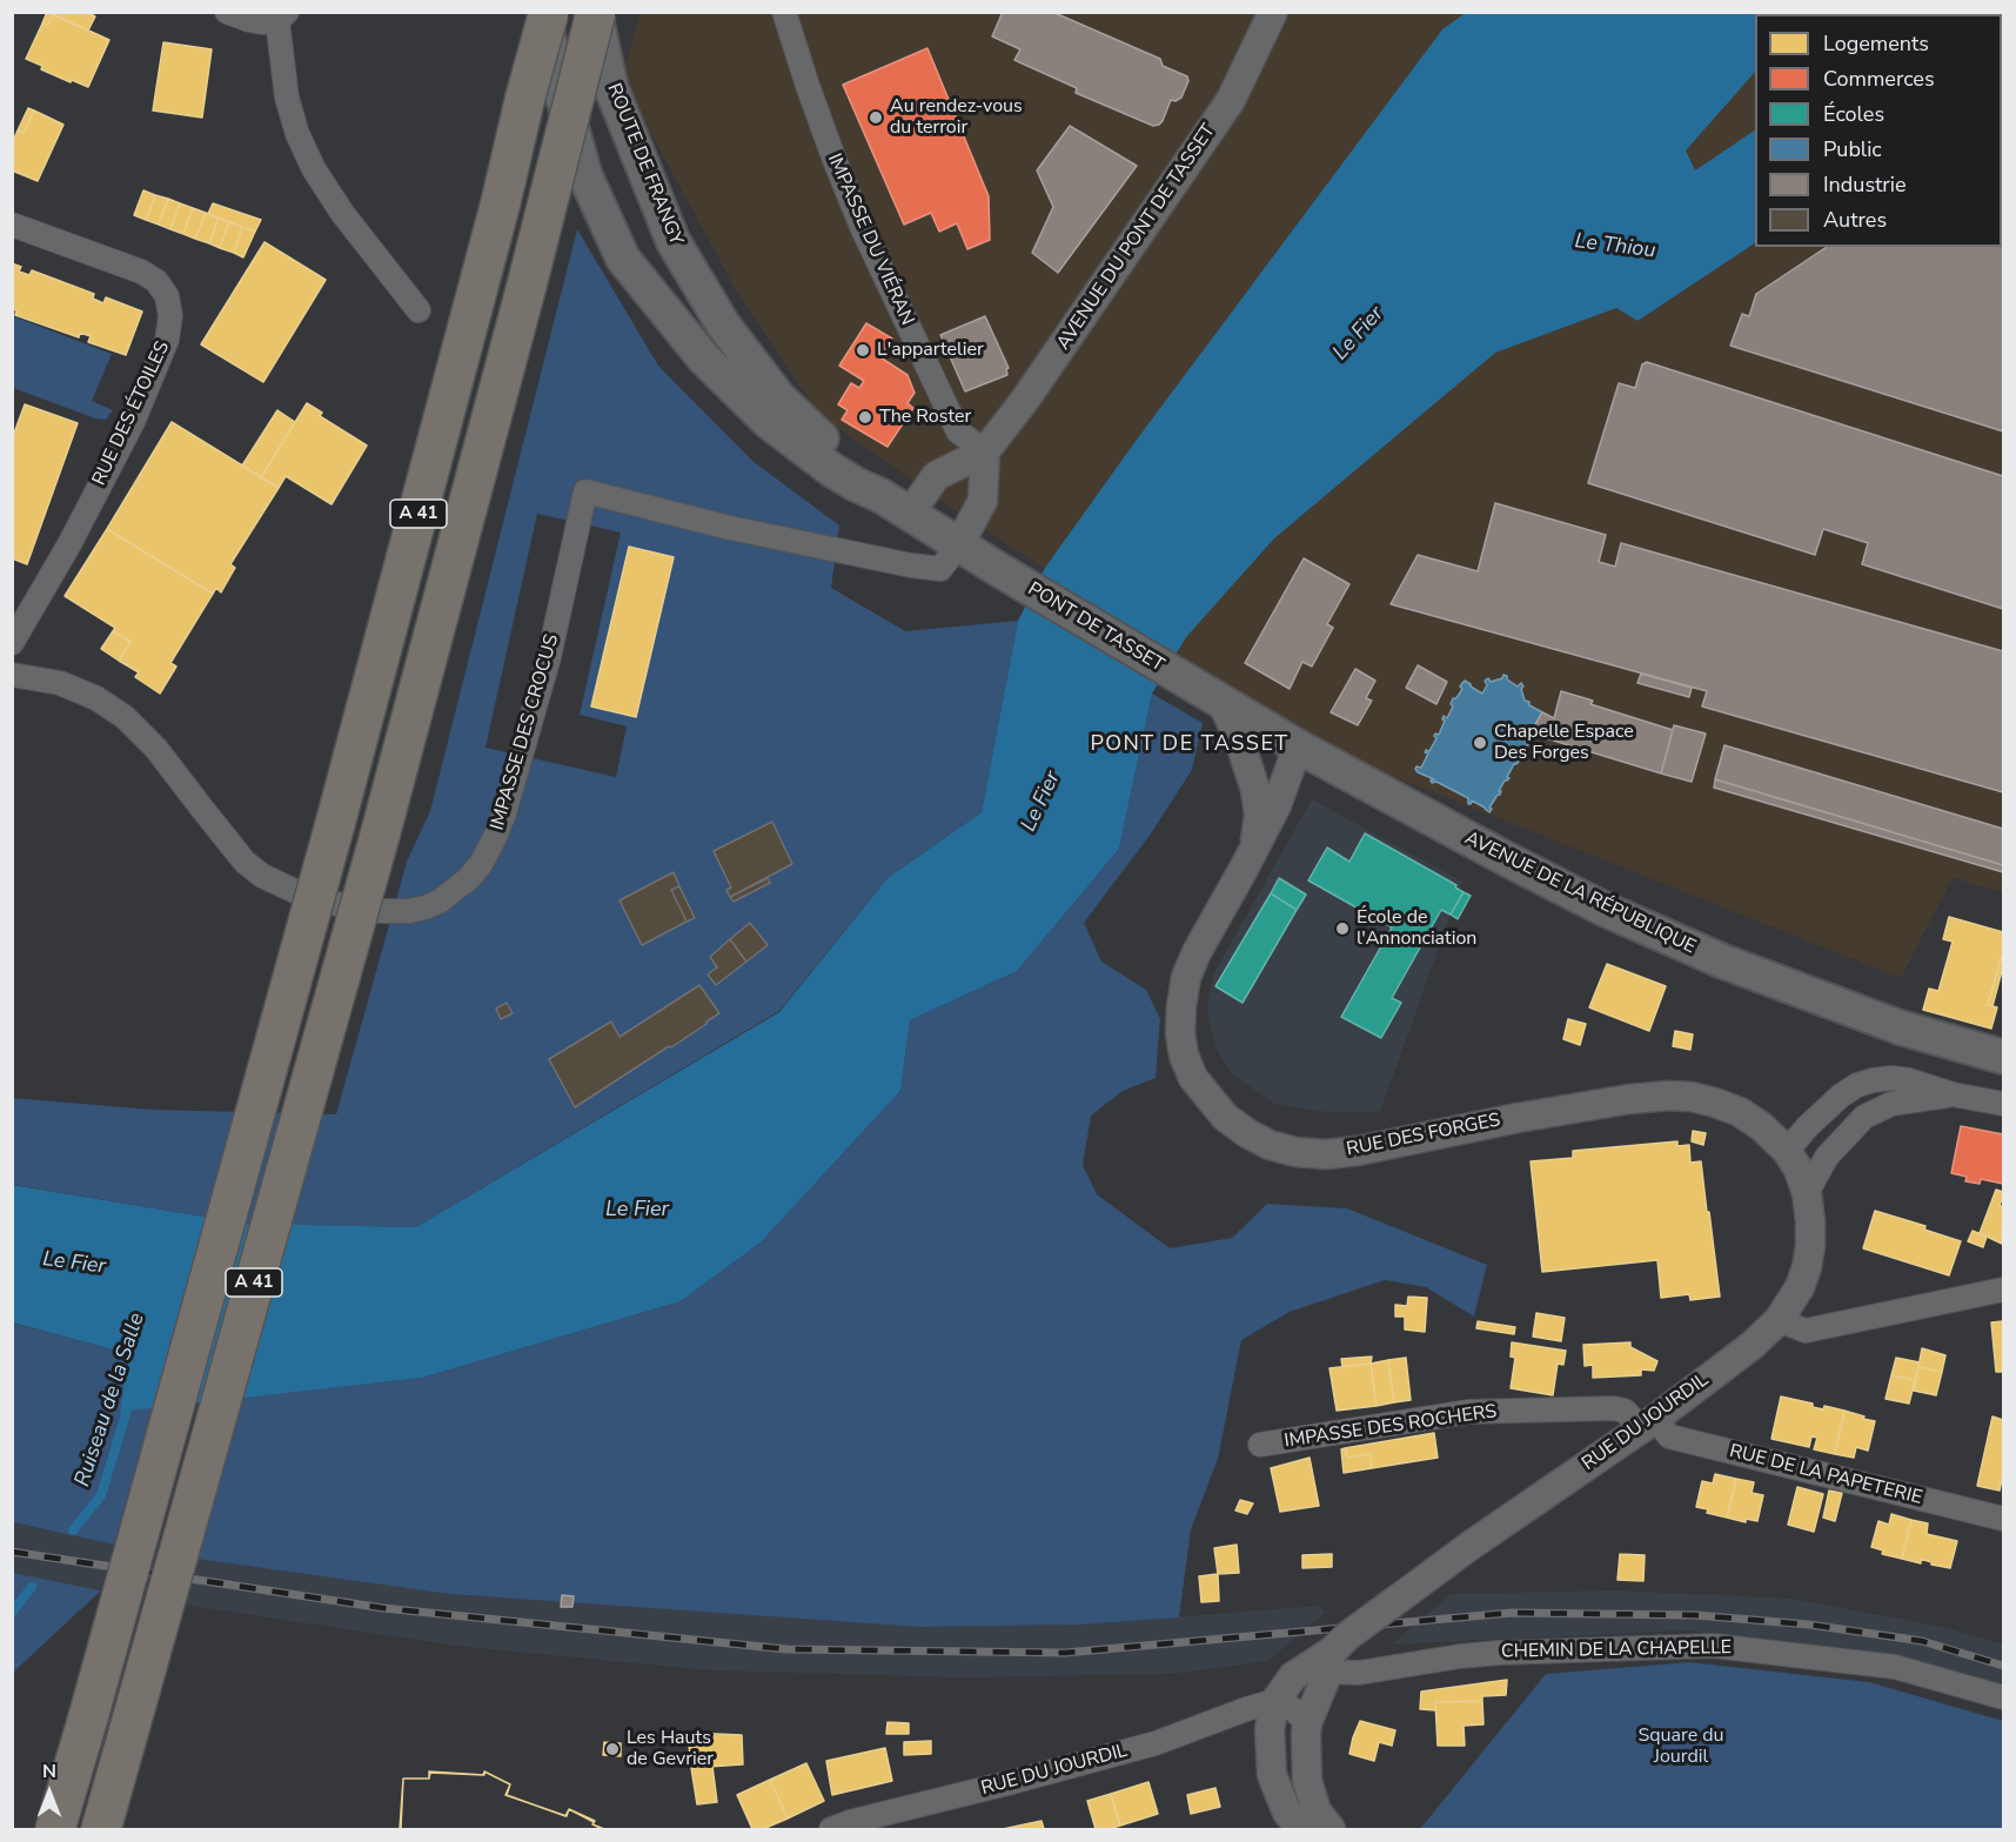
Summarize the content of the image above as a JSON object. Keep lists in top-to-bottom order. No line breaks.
{"streets":{"highway":["A 41"],"main road":["ROUTE DE FRANGY","PONT DE TASSET","AVENUE DE LA RÉPUBLIQUE"],"street":["AVENUE DU PONT DE TASSET","IMPASSE DU VIÉRAN","RUE DES ÉTOILES","IMPASSE DES CROCUS","RUE DES FORGES","RUE DU JOURDIL","IMPASSE DES ROCHERS","RUE DE LA PAPETERIE","CHEMIN DE LA CHAPELLE"]},"crossings":[["ROUTE DE FRANGY","AVENUE DU PONT DE TASSET"],["ROUTE DE FRANGY","A 41"],["ROUTE DE FRANGY","PONT DE TASSET"],["ROUTE DE FRANGY","IMPASSE DES CROCUS"],["AVENUE DU PONT DE TASSET","IMPASSE DU VIÉRAN"],["PONT DE TASSET","AVENUE DE LA RÉPUBLIQUE"],["AVENUE DE LA RÉPUBLIQUE","RUE DES FORGES"],["RUE DES FORGES","RUE DU JOURDIL"],["RUE DU JOURDIL","IMPASSE DES ROCHERS"],["RUE DU JOURDIL","RUE DE LA PAPETERIE"],["RUE DU JOURDIL","CHEMIN DE LA CHAPELLE"],["IMPASSE DES ROCHERS","RUE DE LA PAPETERIE"]],"districts":["PONT DE TASSET"],"water":["Le Thiou","Le Fier","Ruiseau de la Salle"],"parks":["Square du Jourdil"],"places":["Au rendez-vous du terroir","L'appartelier","The Roster","Chapelle Espace Des Forges","École de l'Annonciation","Les Hauts de Gevrier"],"legend":["Logements","Commerces","Écoles","Public","Industrie","Autres"],"north":"top"}
